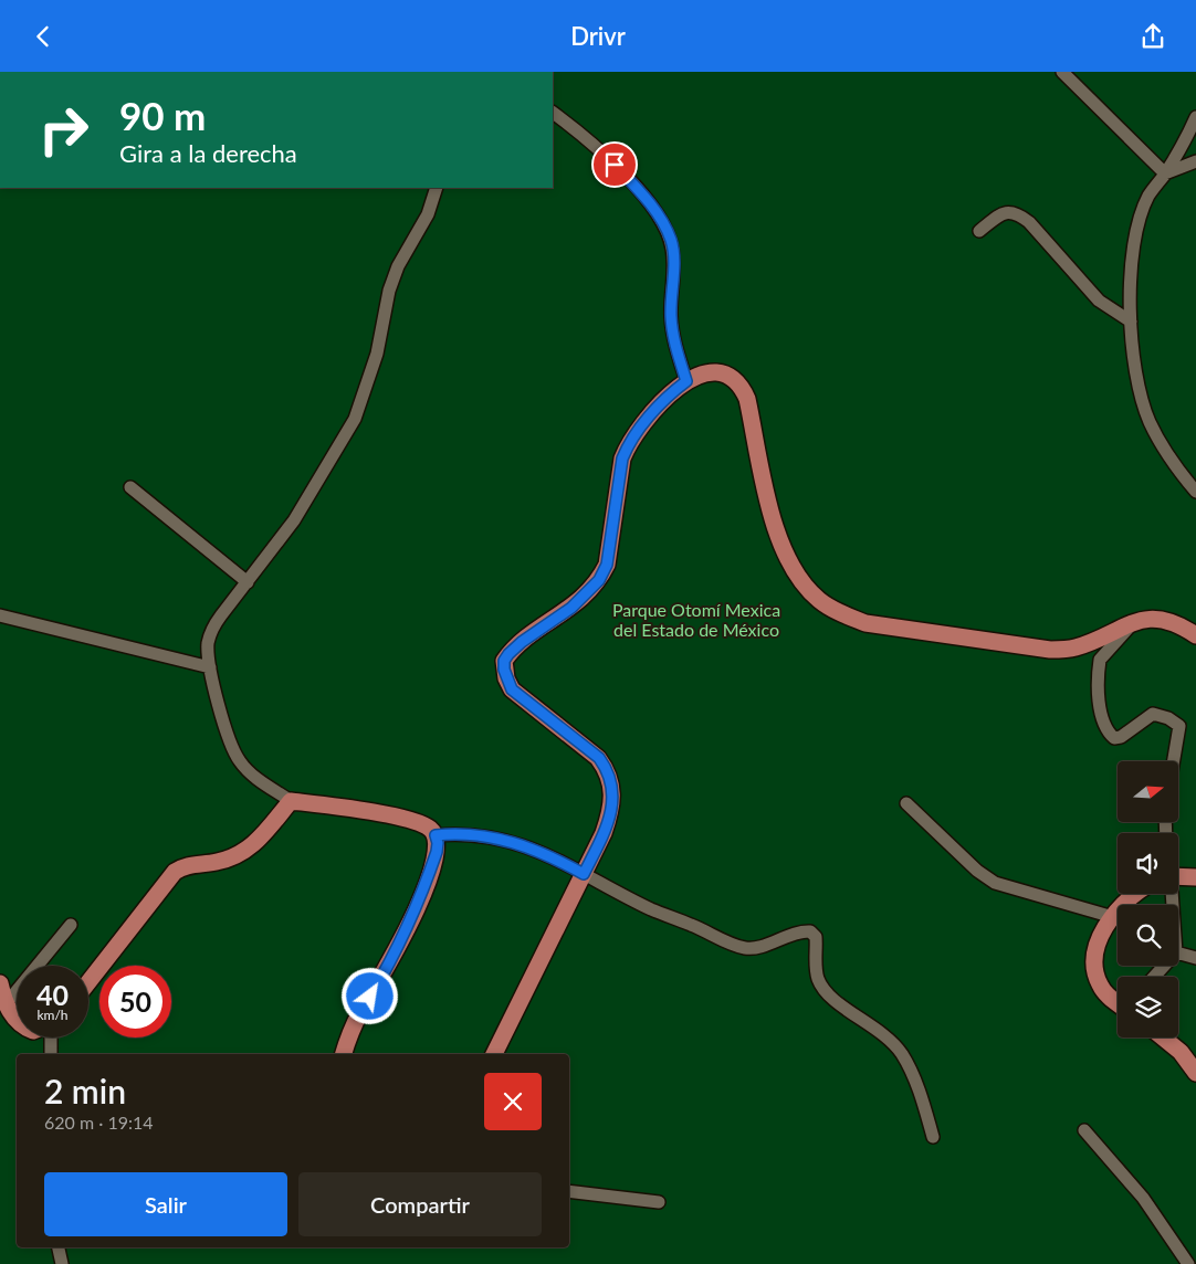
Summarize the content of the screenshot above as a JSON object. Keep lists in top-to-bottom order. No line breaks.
{"parks":["Parque Otomí Mexica del Estado de México"],"north":"right","page":{"header":"Drivr","turn":["90 m","Gira a la derecha"],"speed":"40 km/h","limit":"50","heading":["2 min","620 m · 19:14"],"buttons":["Salir","Compartir"]}}
